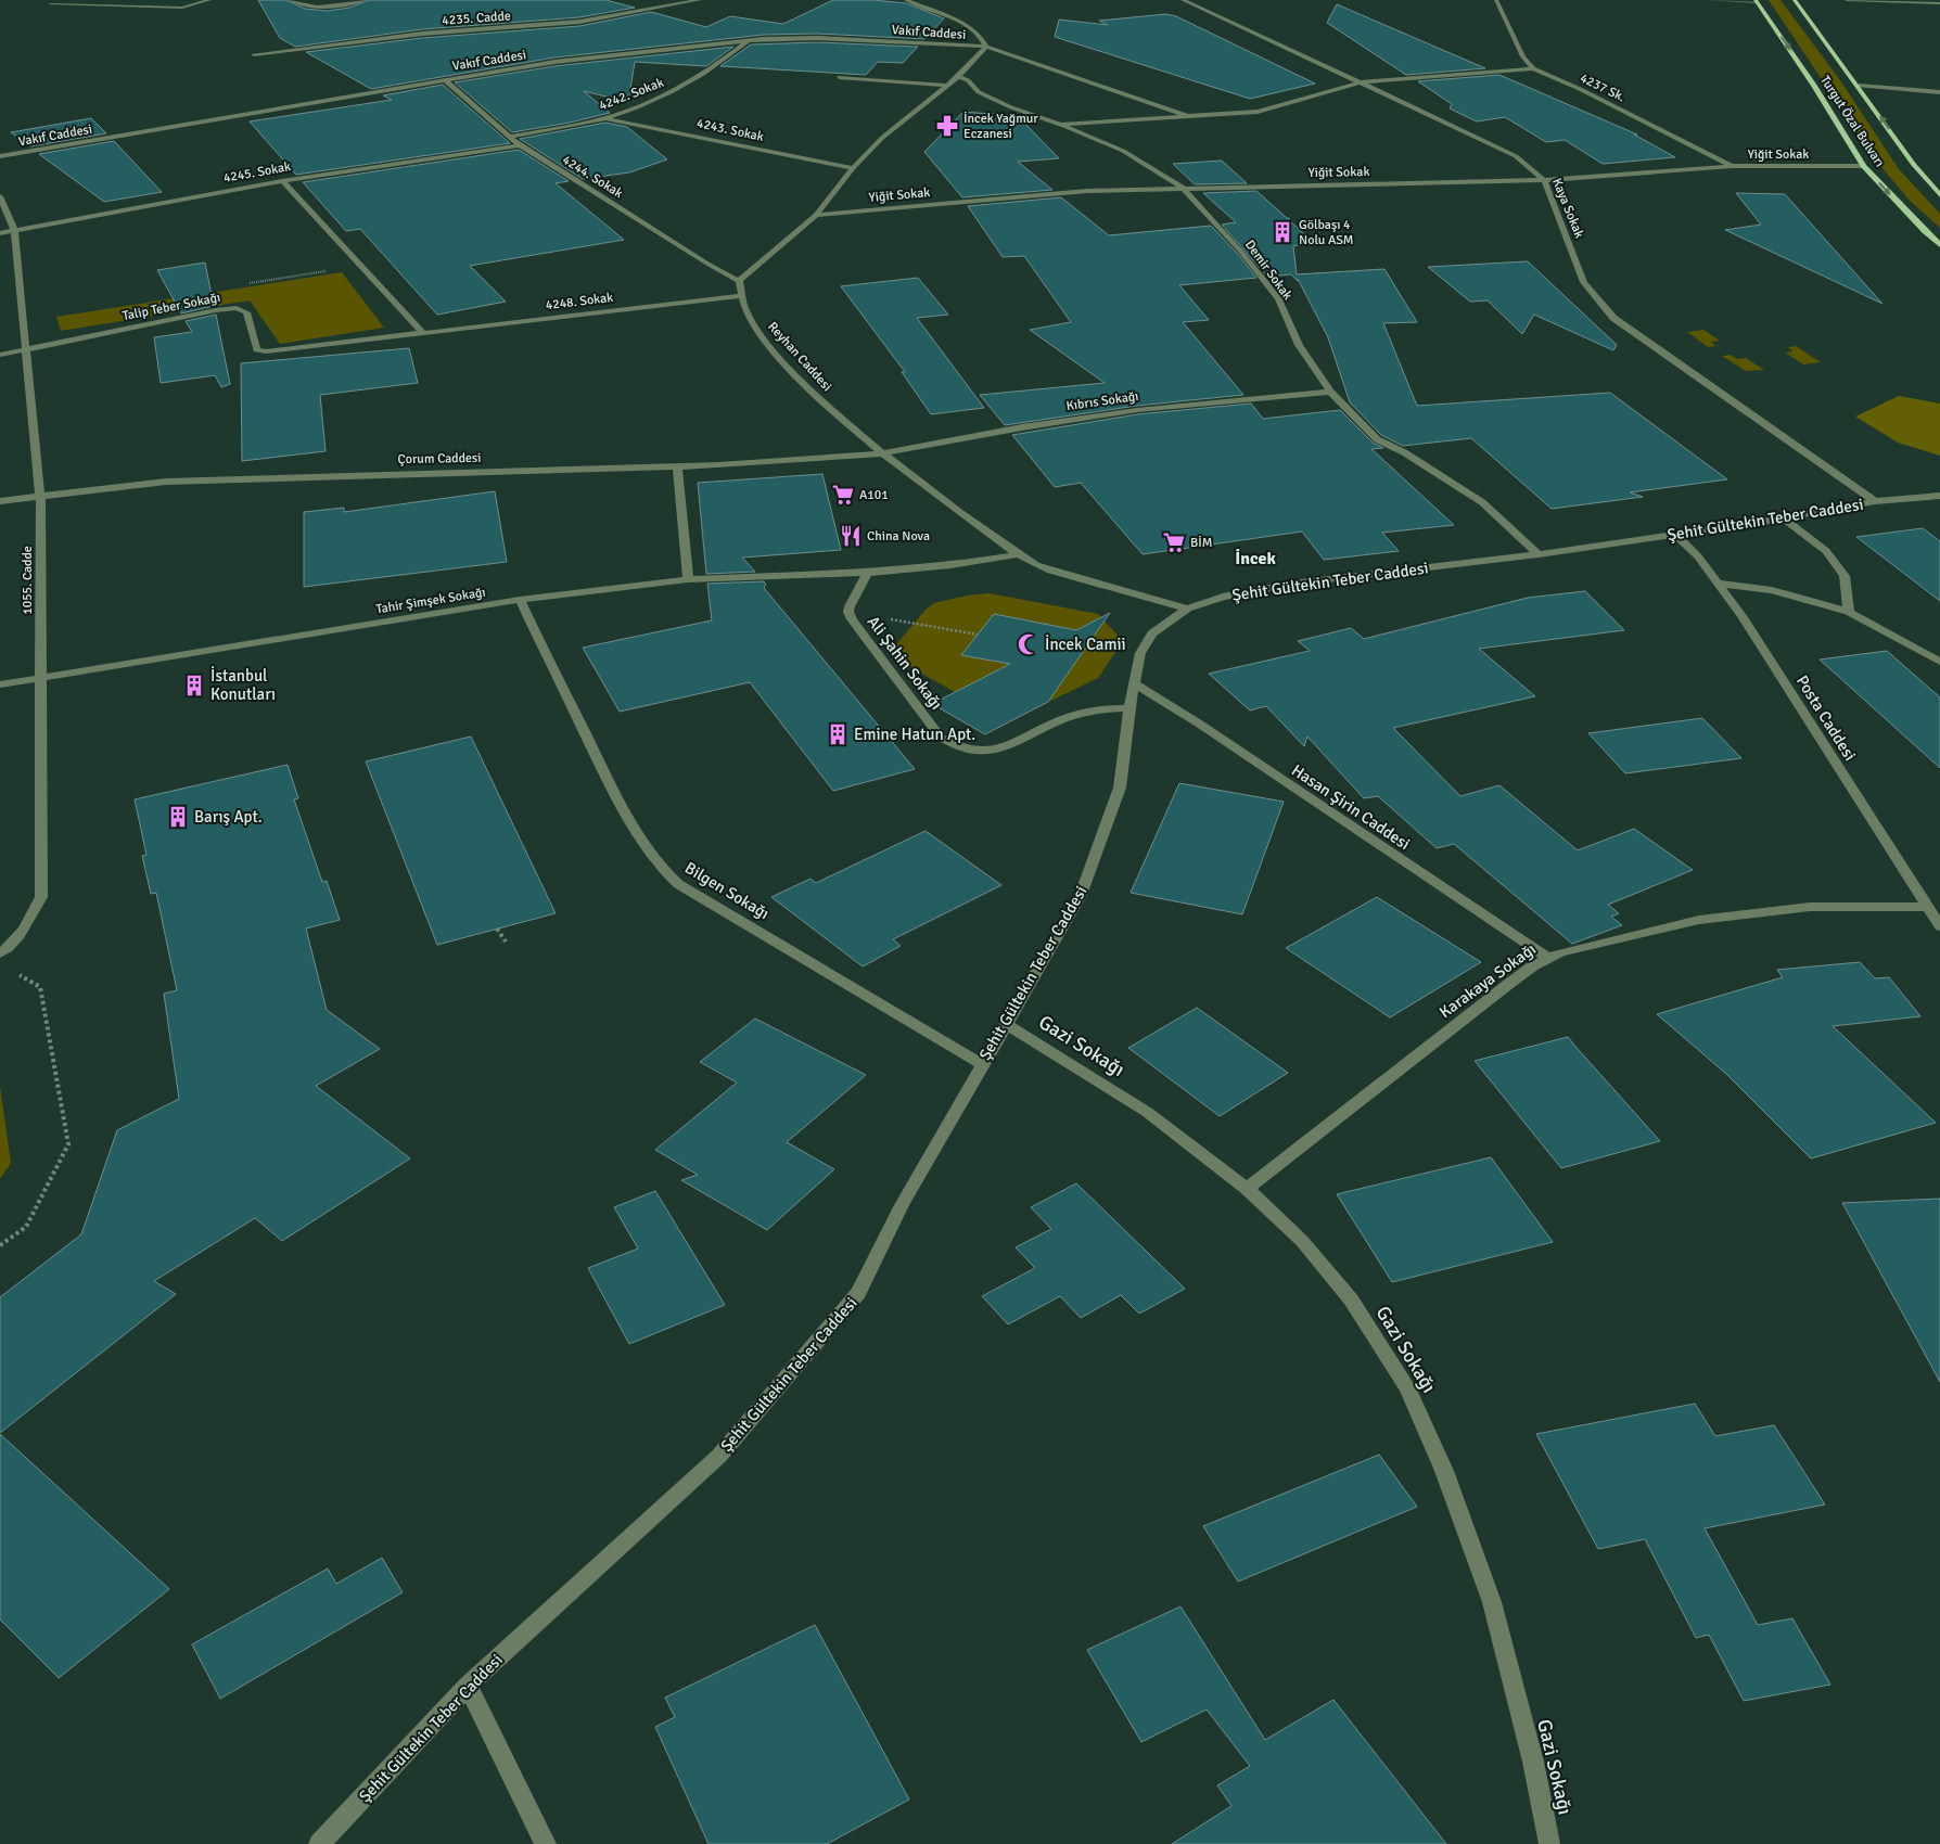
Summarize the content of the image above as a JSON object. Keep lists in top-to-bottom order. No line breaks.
{"streets":{"main road":["Turgut Özal Bulvarı"],"street":["4235. Cadde","Vakıf Caddesi","4237 Sk.","4242. Sokak","4243. Sokak","Yiğit Sokak","4245. Sokak","4244. Sokak","Kaya Sokak","Demir Sokak","4248. Sokak","Talip Teber Sokağı","Reyhan Caddesi","Kıbrıs Sokağı","Çorum Caddesi","Şehit Gültekin Teber Caddesi","1055. Cadde","Tahir Şimşek Sokağı","Ali Şahin Sokağı","Posta Caddesi","Hasan Şirin Caddesi","Bilgen Sokağı","Karakaya Sokağı","Gazi Sokağı"]},"crossings":[["Vakıf Caddesi","4242. Sokak"],["Vakıf Caddesi","4244. Sokak"],["4237 Sk.","Yiğit Sokak"],["4242. Sokak","4243. Sokak"],["4242. Sokak","4244. Sokak"],["Turgut Özal Bulvarı","Yiğit Sokak"],["Yiğit Sokak","Kaya Sokak"],["Yiğit Sokak","Demir Sokak"],["4245. Sokak","4244. Sokak"],["4245. Sokak","1055. Cadde"],["4244. Sokak","Reyhan Caddesi"],["Kaya Sokak","Şehit Gültekin Teber Caddesi"],["Demir Sokak","Kıbrıs Sokağı"],["Demir Sokak","Şehit Gültekin Teber Caddesi"],["4248. Sokak","Talip Teber Sokağı"],["4248. Sokak","Reyhan Caddesi"],["Talip Teber Sokağı","1055. Cadde"],["Reyhan Caddesi","Kıbrıs Sokağı"],["Reyhan Caddesi","Çorum Caddesi"],["Reyhan Caddesi","Şehit Gültekin Teber Caddesi"],["Reyhan Caddesi","Tahir Şimşek Sokağı"],["Kıbrıs Sokağı","Çorum Caddesi"],["Çorum Caddesi","1055. Cadde"],["Şehit Gültekin Teber Caddesi","Ali Şahin Sokağı"],["Şehit Gültekin Teber Caddesi","Posta Caddesi"],["Şehit Gültekin Teber Caddesi","Hasan Şirin Caddesi"],["Şehit Gültekin Teber Caddesi","Bilgen Sokağı"],["Şehit Gültekin Teber Caddesi","Gazi Sokağı"],["1055. Cadde","Tahir Şimşek Sokağı"],["Tahir Şimşek Sokağı","Ali Şahin Sokağı"],["Tahir Şimşek Sokağı","Bilgen Sokağı"],["Posta Caddesi","Karakaya Sokağı"],["Hasan Şirin Caddesi","Karakaya Sokağı"],["Karakaya Sokağı","Gazi Sokağı"]],"districts":["İncek"],"places":{"pharmacy":["İncek Yağmur Eczanesi"],"building":["Gölbaşı 4 Nolu ASM","İstanbul Konutları","Emine Hatun Apt.","Barış Apt."],"supermarket":["A101","BİM"],"restaurant":["China Nova"],"mosque":["İncek Camii"]}}
